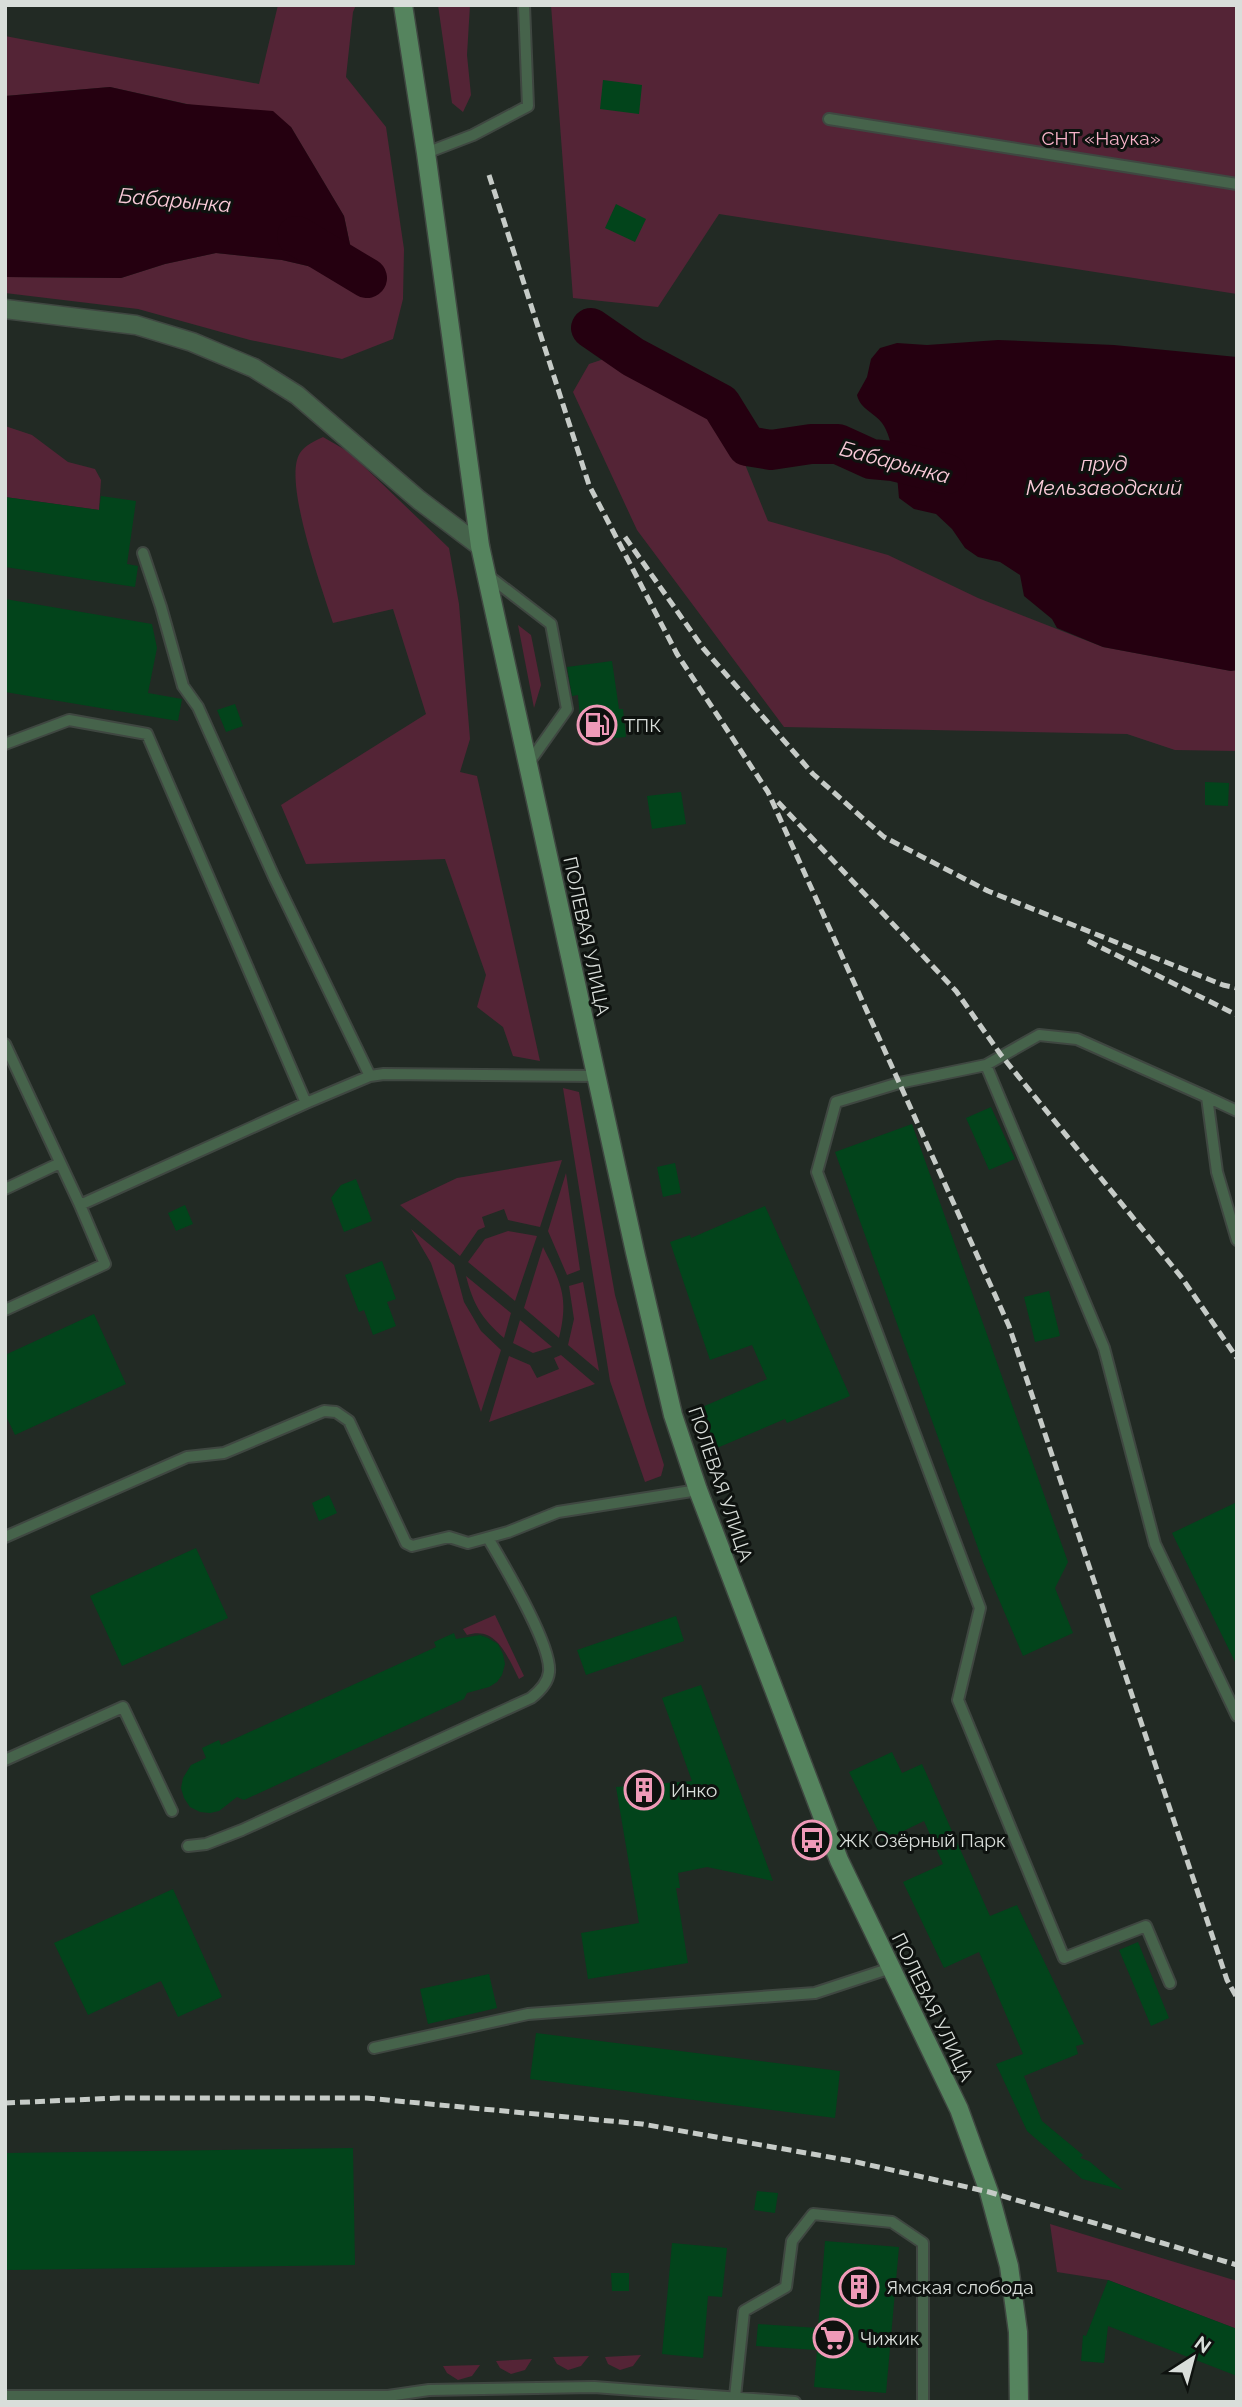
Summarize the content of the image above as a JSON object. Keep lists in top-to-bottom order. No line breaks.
{"streets":{"street":["ПОЛЕВАЯ УЛИЦА"]},"water":["Бабарынка","пруд Мельзаводский"],"parks":["СНТ «Наука»"],"places":{"fuel station":["ТПК"],"building":["Инко","Ямская слобода"],"bus stop":["ЖК Озёрный Парк"],"supermarket":["Чижик"]},"north":"top right"}
